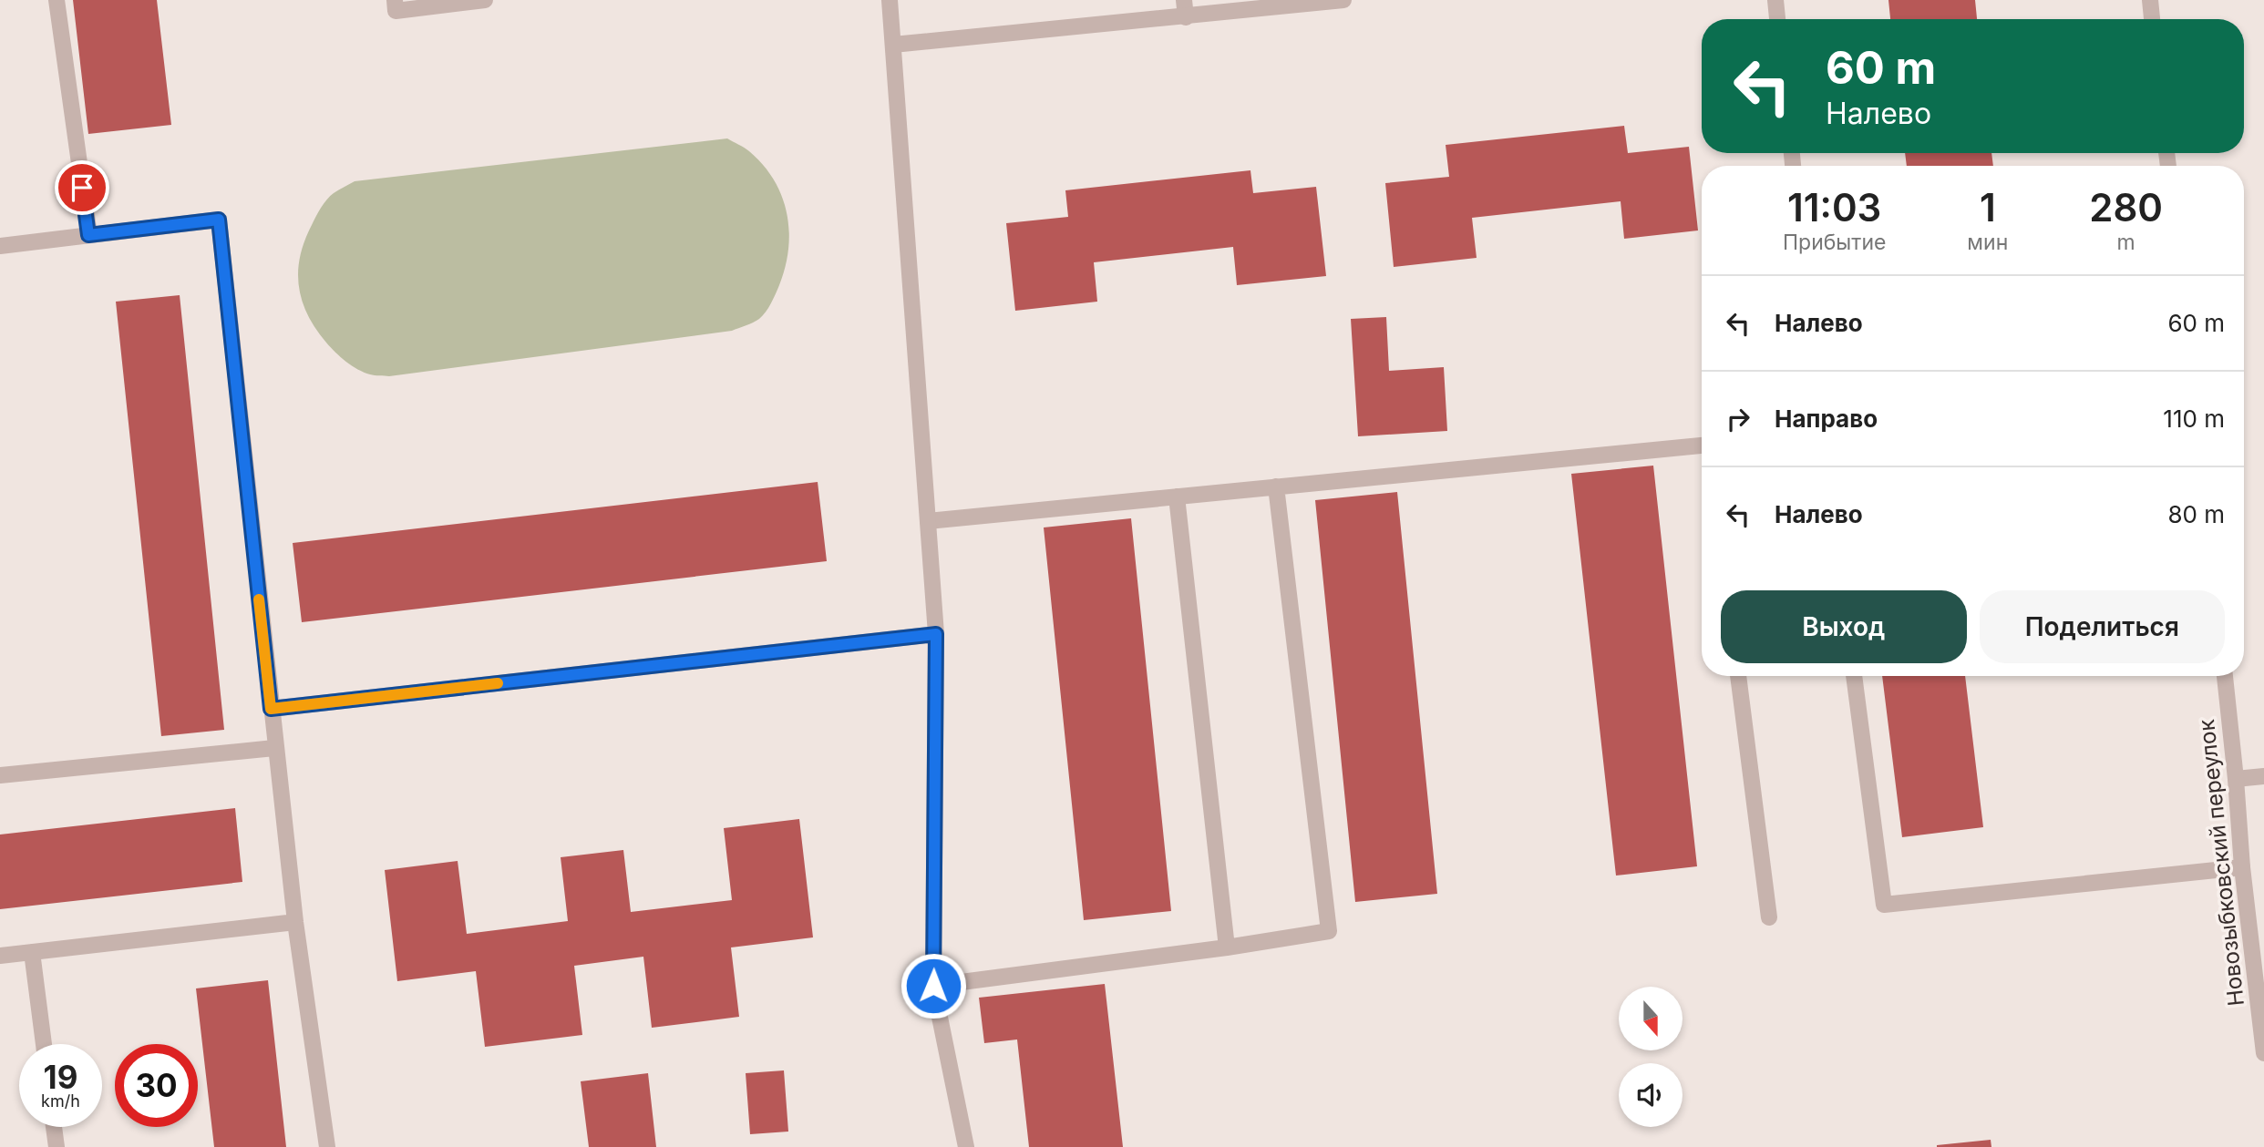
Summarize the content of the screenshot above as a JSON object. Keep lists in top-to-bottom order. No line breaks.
{"streets":{"street":["Новозыбковский переулок"]},"north":"bottom","page":{"turn":["60 m","Налево"],"eta":["11:03","Прибытие","1","мин","280","m"],"list":[{"name":"Налево","value":"60 m"},{"name":"Направо","value":"110 m"},{"name":"Налево","value":"80 m"}],"buttons":["Выход","Поделиться"],"speed":"19 km/h","limit":"30"}}
